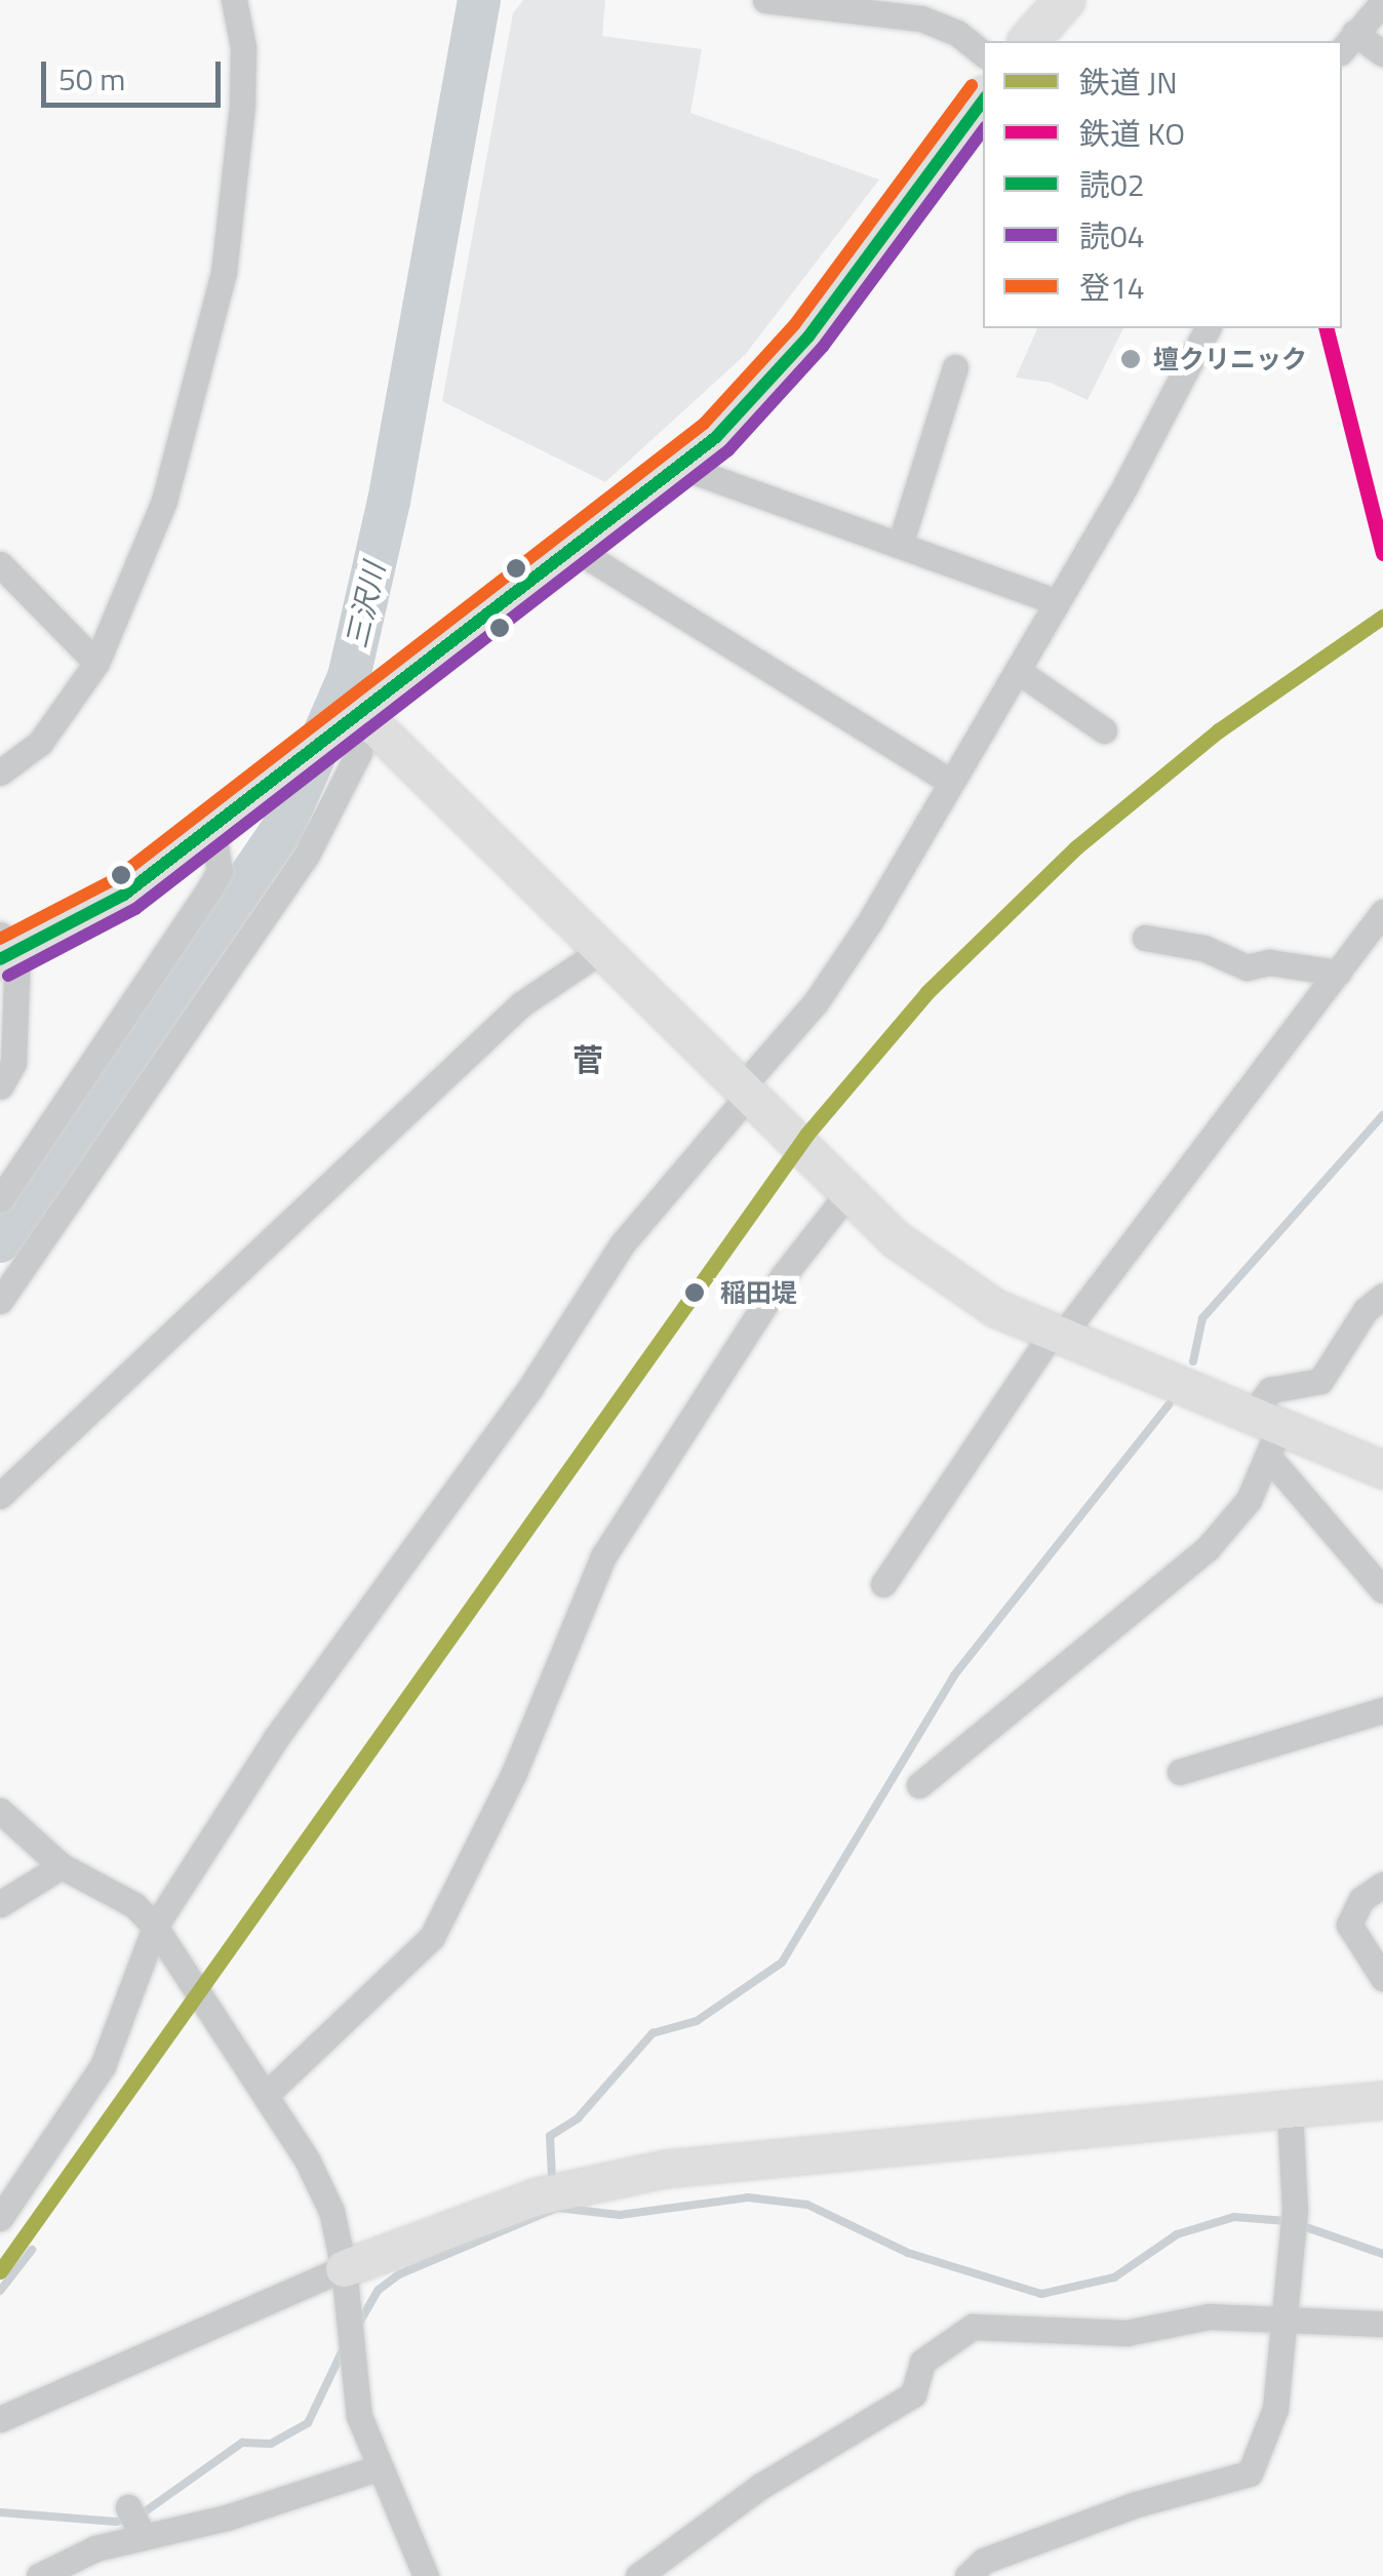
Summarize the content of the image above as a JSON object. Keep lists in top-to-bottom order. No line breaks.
{"districts":["菅"],"water":["三沢川"],"places":["壇クリニック","稲田堤"],"lines":["transit line 登14","transit line 読02","transit line 読04","rail line KO","rail line JN"],"legend":["鉄道 JN","鉄道 KO","読02","読04","登14"],"scale_bar":"50 m"}
